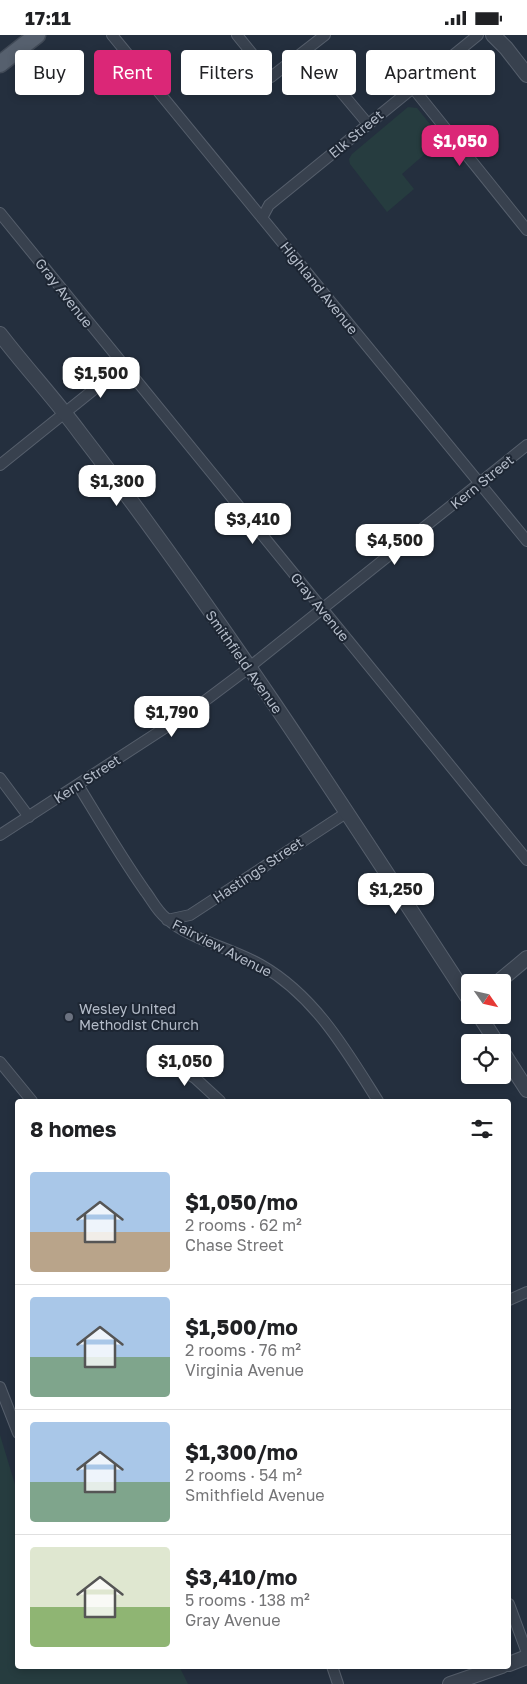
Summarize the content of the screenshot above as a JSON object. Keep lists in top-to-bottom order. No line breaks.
{"streets":{"street":["Elk Street","Highland Avenue","Gray Avenue","Kern Street","Smithfield Avenue","Hastings Street","Fairview Avenue"]},"crossings":[["Elk Street","Highland Avenue"],["Highland Avenue","Kern Street"],["Gray Avenue","Kern Street"],["Kern Street","Smithfield Avenue"],["Kern Street","Fairview Avenue"],["Smithfield Avenue","Hastings Street"],["Hastings Street","Fairview Avenue"]],"places":["Wesley United Methodist Church"],"north":"bottom right","page":{"status":"17:11","chip":["Buy","Rent","Filters","New","Apartment"],"price":["$1,050","$1,500","$1,300","$3,410","$4,500","$1,790","$1,250","$1,050"],"heading":"8 homes","list":[{"name":"$1,050/mo","note":"2 rooms · 62 m² · Chase Street"},{"name":"$1,500/mo","note":"2 rooms · 76 m² · Virginia Avenue"},{"name":"$1,300/mo","note":"2 rooms · 54 m² · Smithfield Avenue"},{"name":"$3,410/mo","note":"5 rooms · 138 m² · Gray Avenue"}]}}
